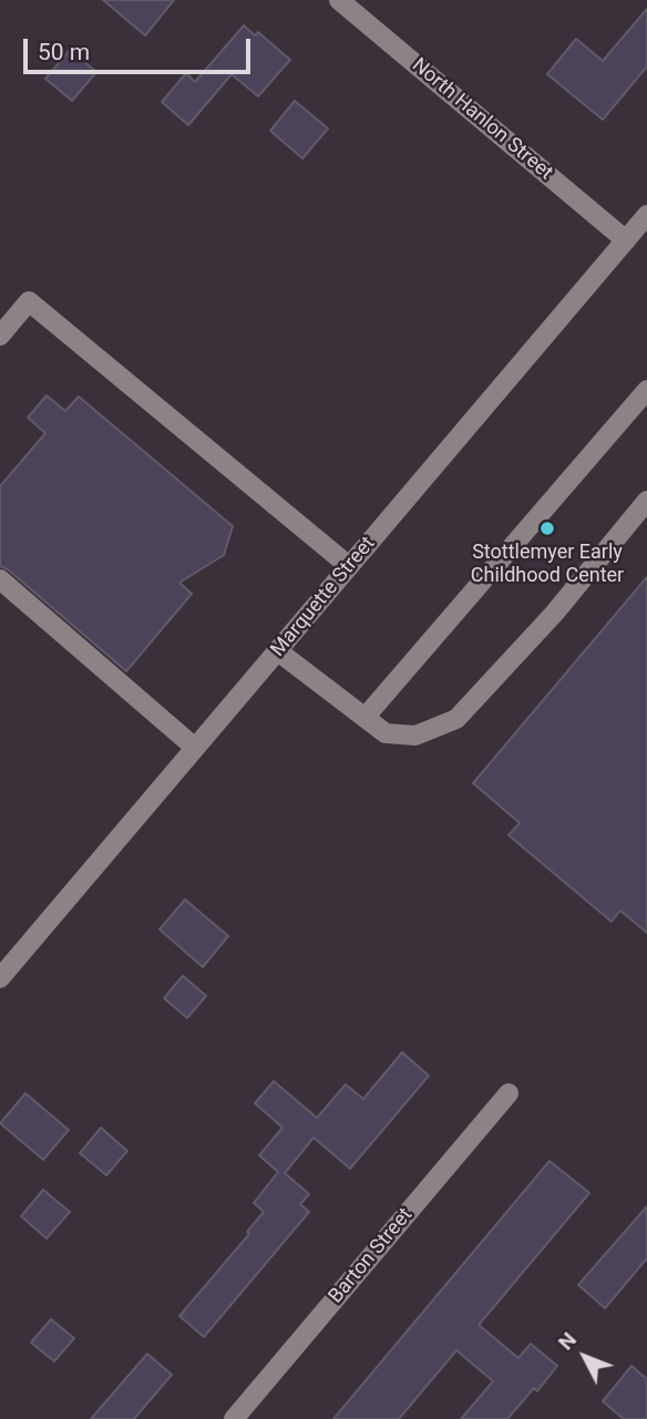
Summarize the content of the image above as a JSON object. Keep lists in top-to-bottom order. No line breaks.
{"streets":{"street":["North Hanlon Street","Marquette Street","Barton Street"]},"crossings":[["North Hanlon Street","Marquette Street"]],"places":["Stottlemyer Early Childhood Center"],"scale_bar":"50 m","north":"top left"}
